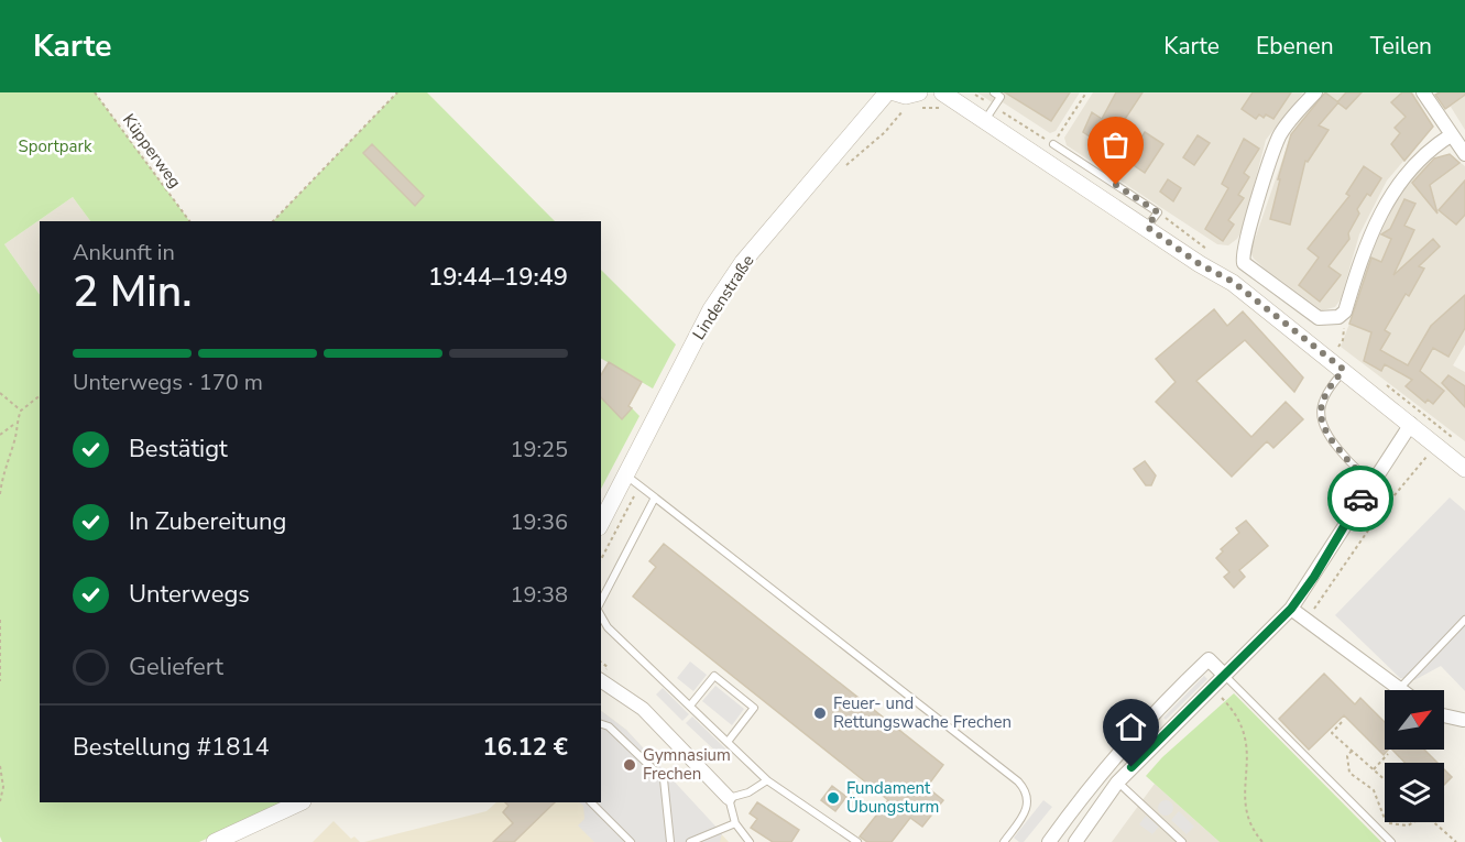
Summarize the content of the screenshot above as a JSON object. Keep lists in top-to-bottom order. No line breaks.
{"streets":{"street":["Lindenstraße"],"path":["Küpperweg"]},"parks":["Sportpark"],"places":["Feuer- und Rettungswache Frechen","Gymnasium Frechen","Fundament Übungsturm"],"north":"top right","page":{"header":"Karte","nav":["Karte","Ebenen","Teilen"],"heading":["2 Min.","Ankunft in","19:44–19:49"],"panel":["Bestellung #1814","16.12 €"],"bar":"Unterwegs · 170 m","list":[["Bestätigt","19:25"],["In Zubereitung","19:36"],["Unterwegs","19:38"],"Geliefert"]}}
